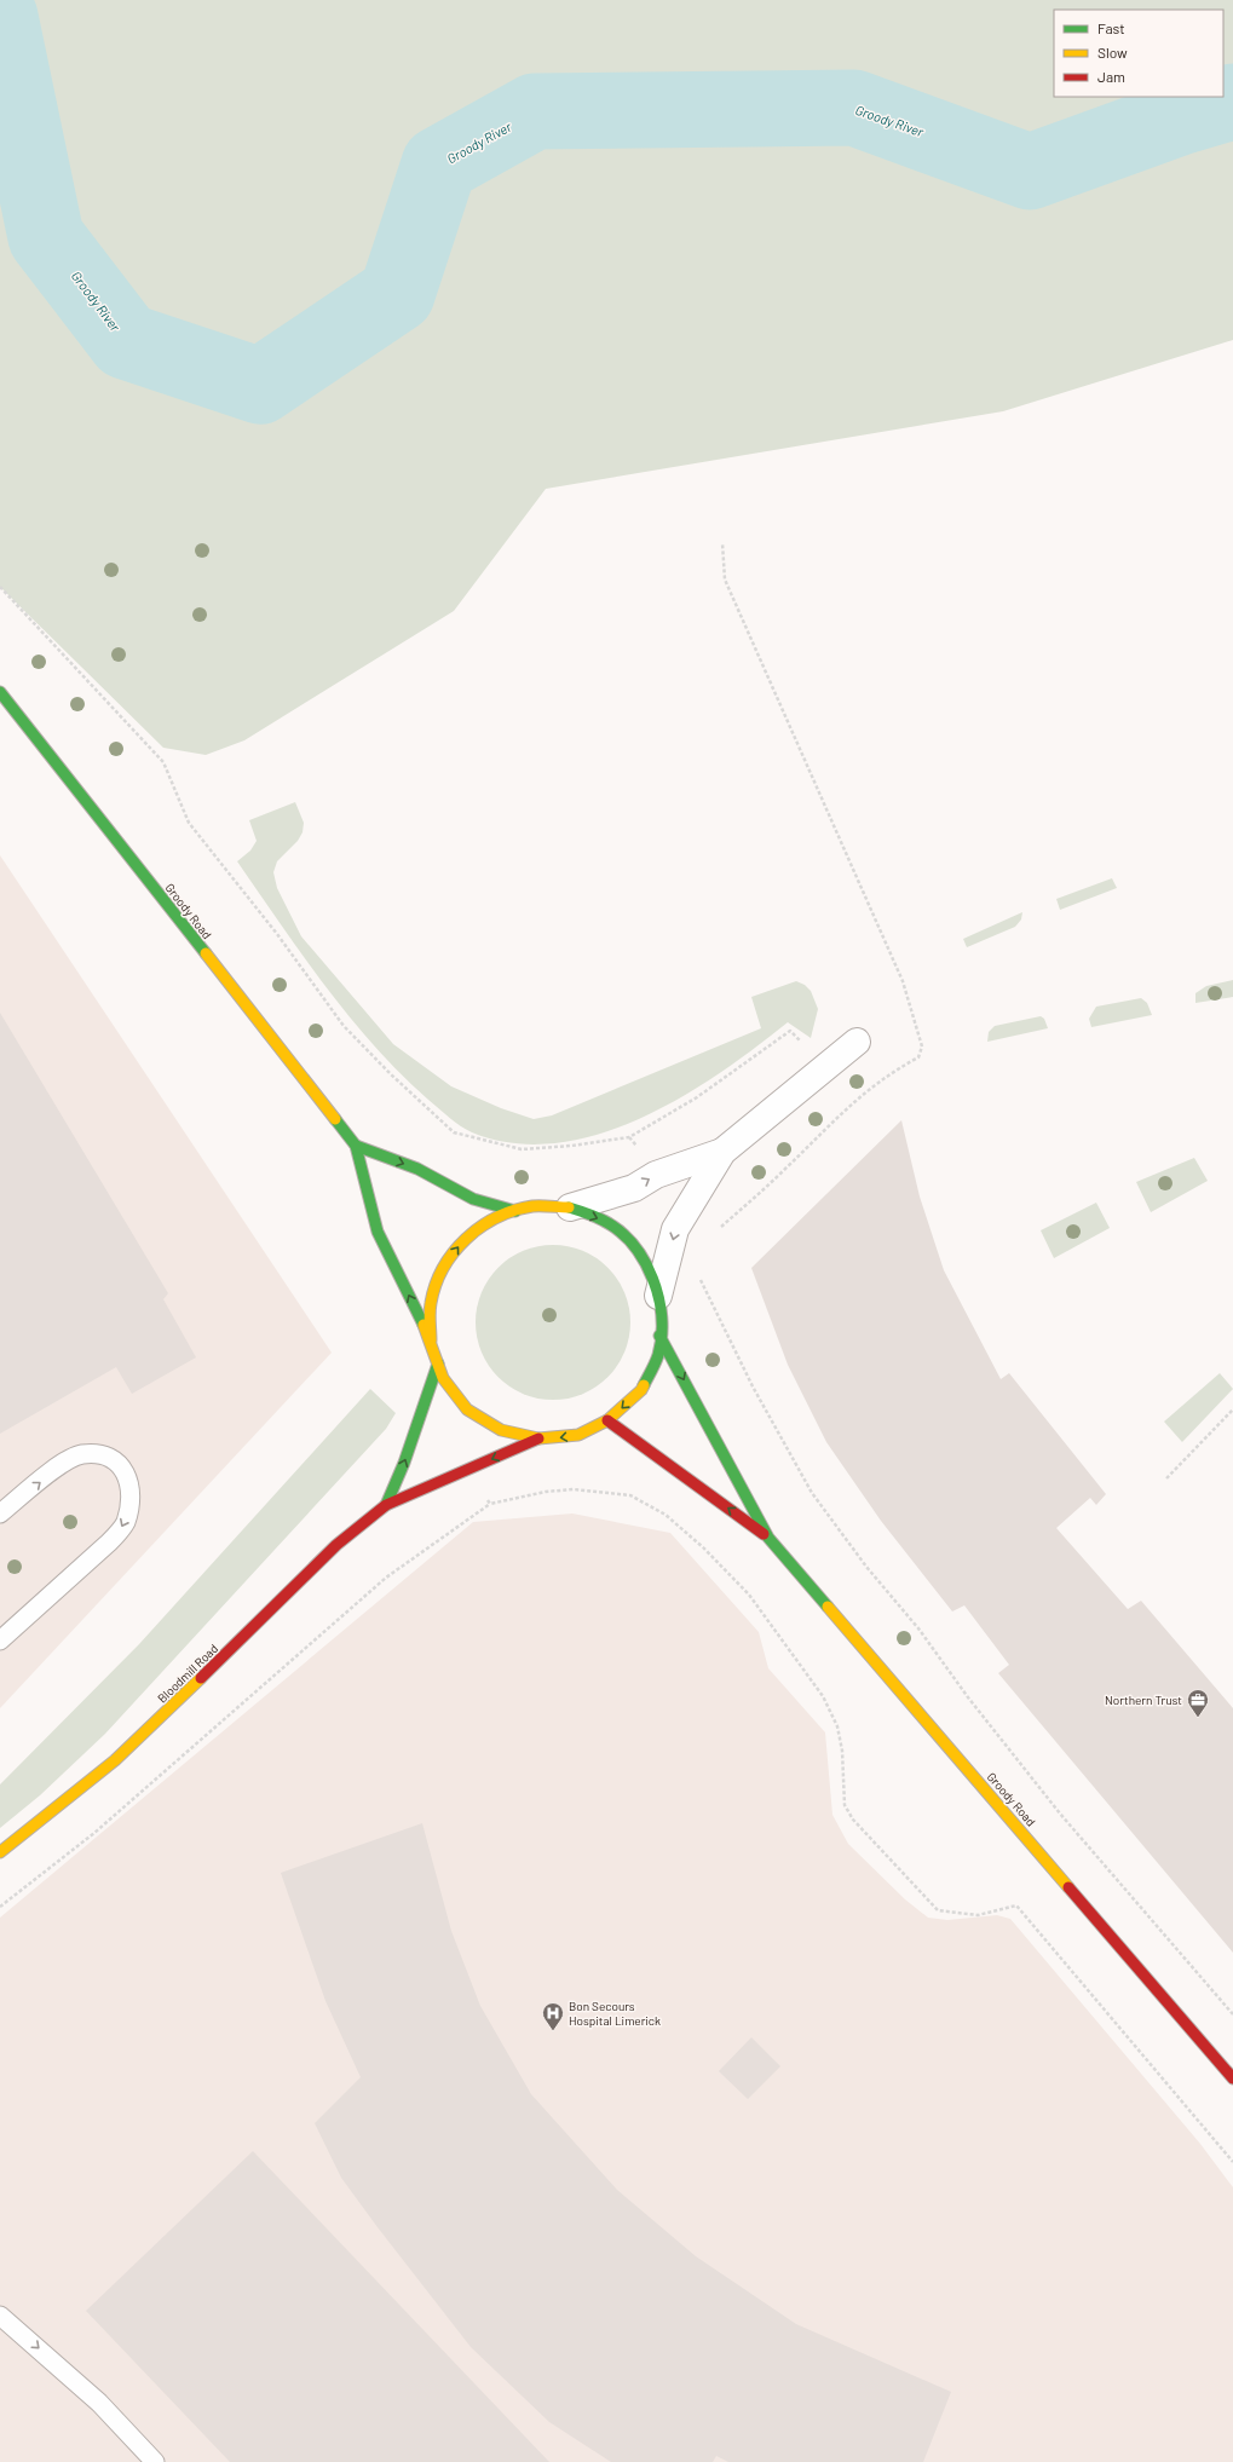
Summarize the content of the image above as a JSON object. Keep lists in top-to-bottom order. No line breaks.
{"streets":{"street":["Groody Road","Bloodmill Road"]},"water":["Groody River"],"places":{"office":["Northern Trust"],"hospital":["Bon Secours Hospital Limerick"]},"legend":["Fast","Slow","Jam"]}
